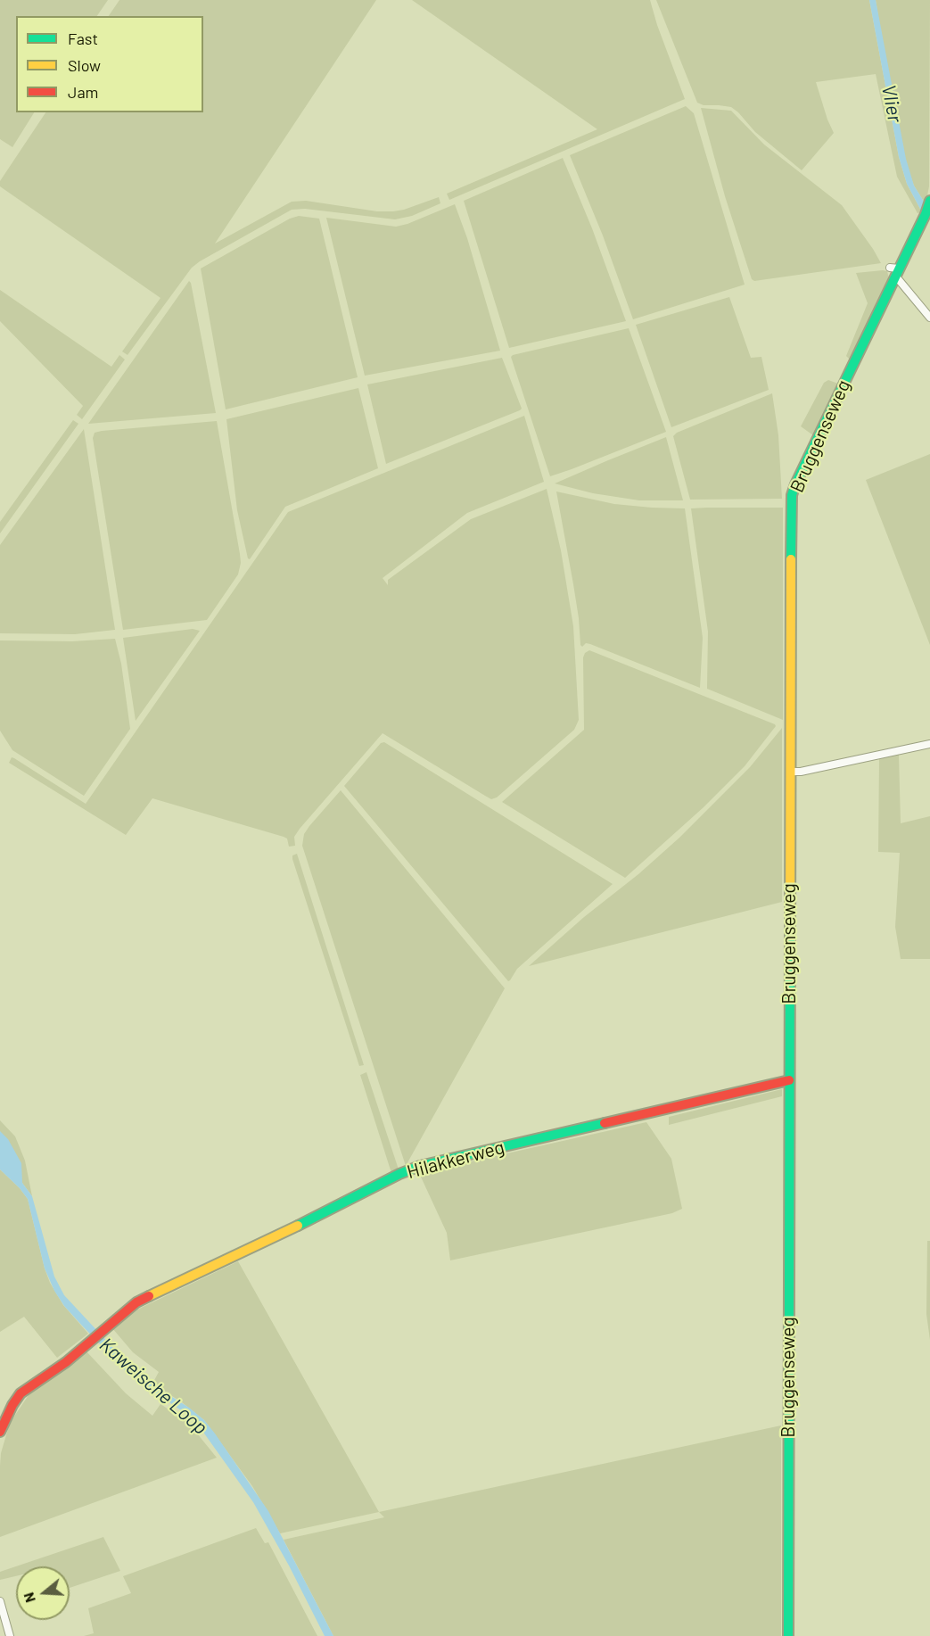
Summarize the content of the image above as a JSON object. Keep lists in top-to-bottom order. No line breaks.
{"streets":{"street":["Bruggenseweg","Hilakkerweg"]},"crossings":[["Bruggenseweg","Hilakkerweg"]],"water":["Vlier","Kaweische Loop"],"legend":["Fast","Slow","Jam"],"north":"left"}
